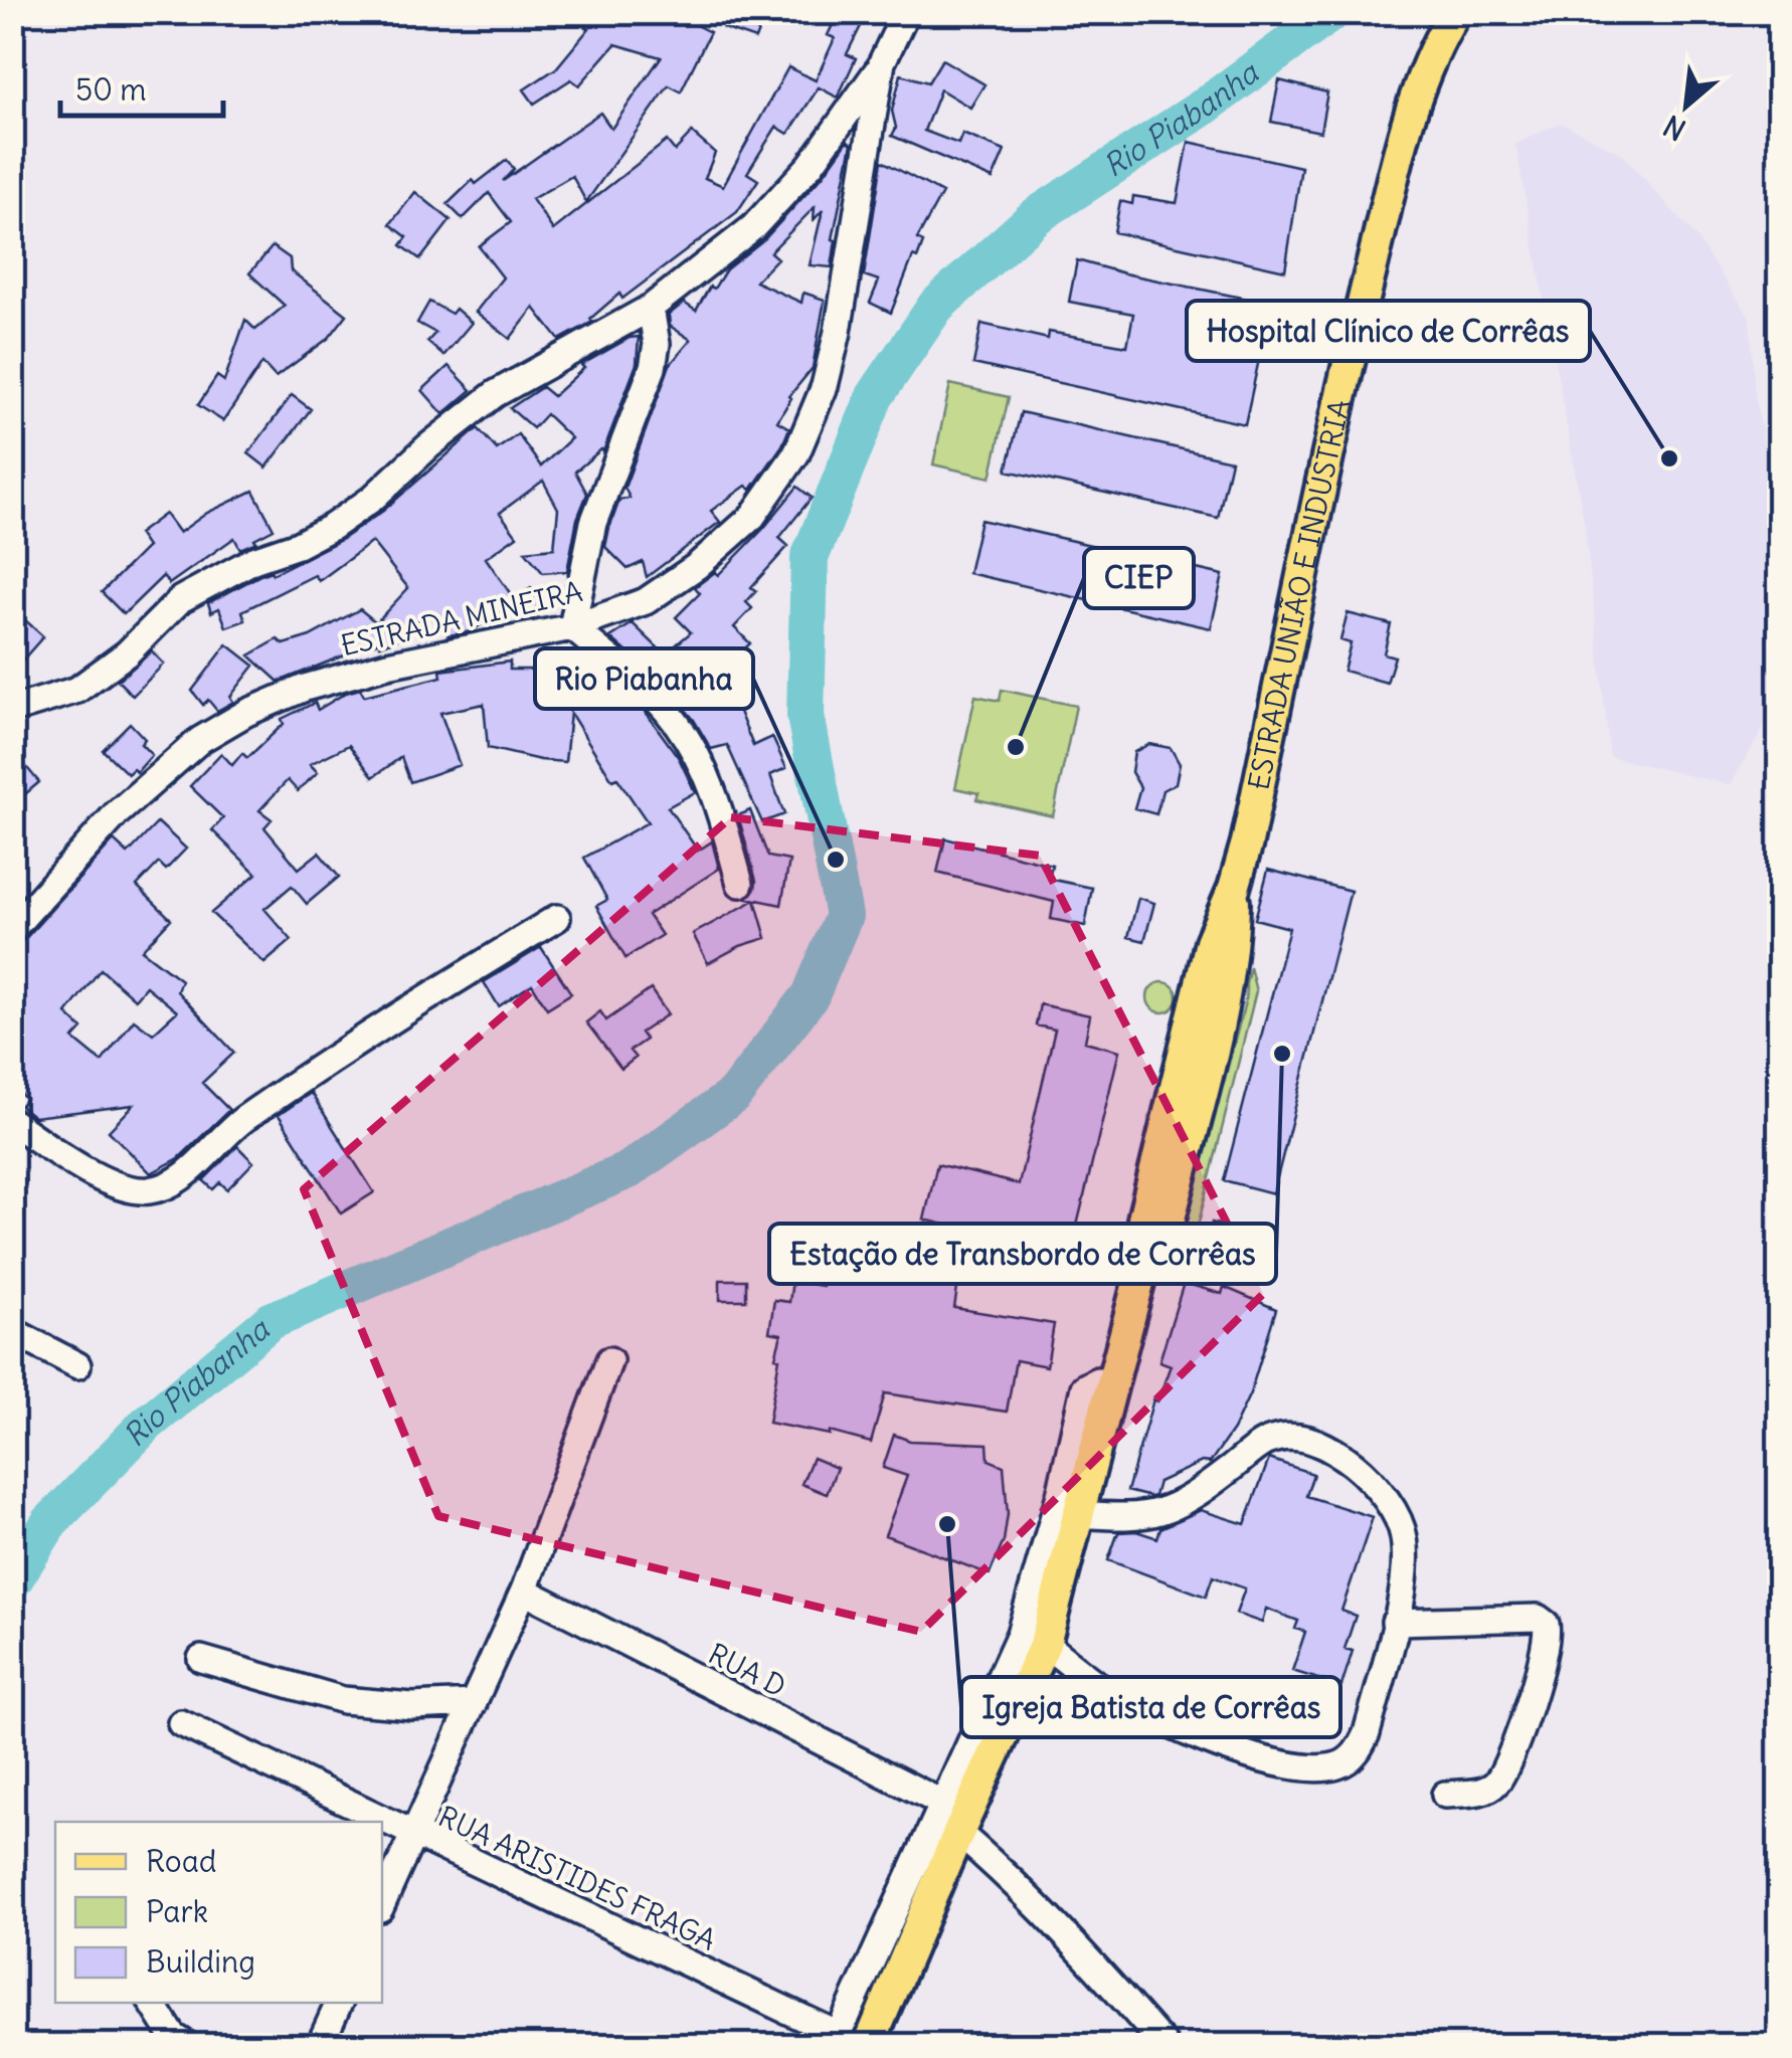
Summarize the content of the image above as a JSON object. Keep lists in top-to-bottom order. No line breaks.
{"streets":{"main road":["ESTRADA UNIÃO E INDÚSTRIA"],"street":["ESTRADA MINEIRA","RUA D","RUA ARISTIDES FRAGA"]},"crossings":[["ESTRADA UNIÃO E INDÚSTRIA","RUA ARISTIDES FRAGA"]],"water":["Rio Piabanha"],"places":["Hospital Clínico de Corrêas","CIEP","Rio Piabanha","Estação de Transbordo de Corrêas","Igreja Batista de Corrêas"],"legend":["Road","Park","Building"],"scale_bar":"50 m","north":"bottom left"}
